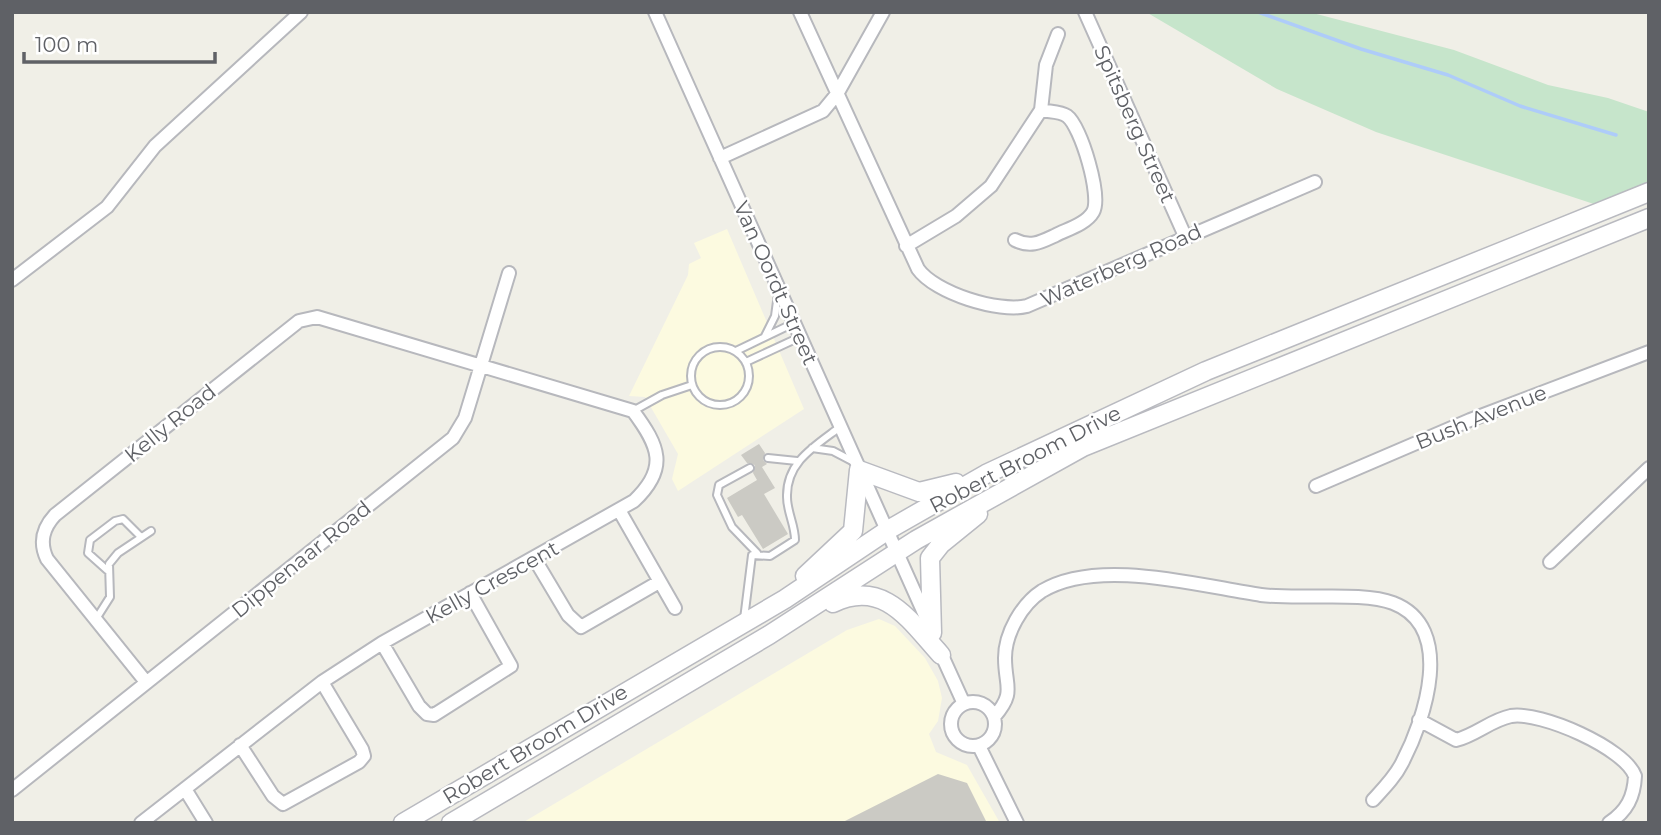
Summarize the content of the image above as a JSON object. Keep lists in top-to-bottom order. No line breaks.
{"streets":{"street":["Spitsberg Street","Waterberg Road","Van Oordt Street","Bush Avenue","Kelly Road","Robert Broom Drive","Dippenaar Road","Kelly Crescent"]},"crossings":[["Spitsberg Street","Waterberg Road"],["Van Oordt Street","Robert Broom Drive"],["Kelly Road","Dippenaar Road"]],"scale_bar":"100 m"}
